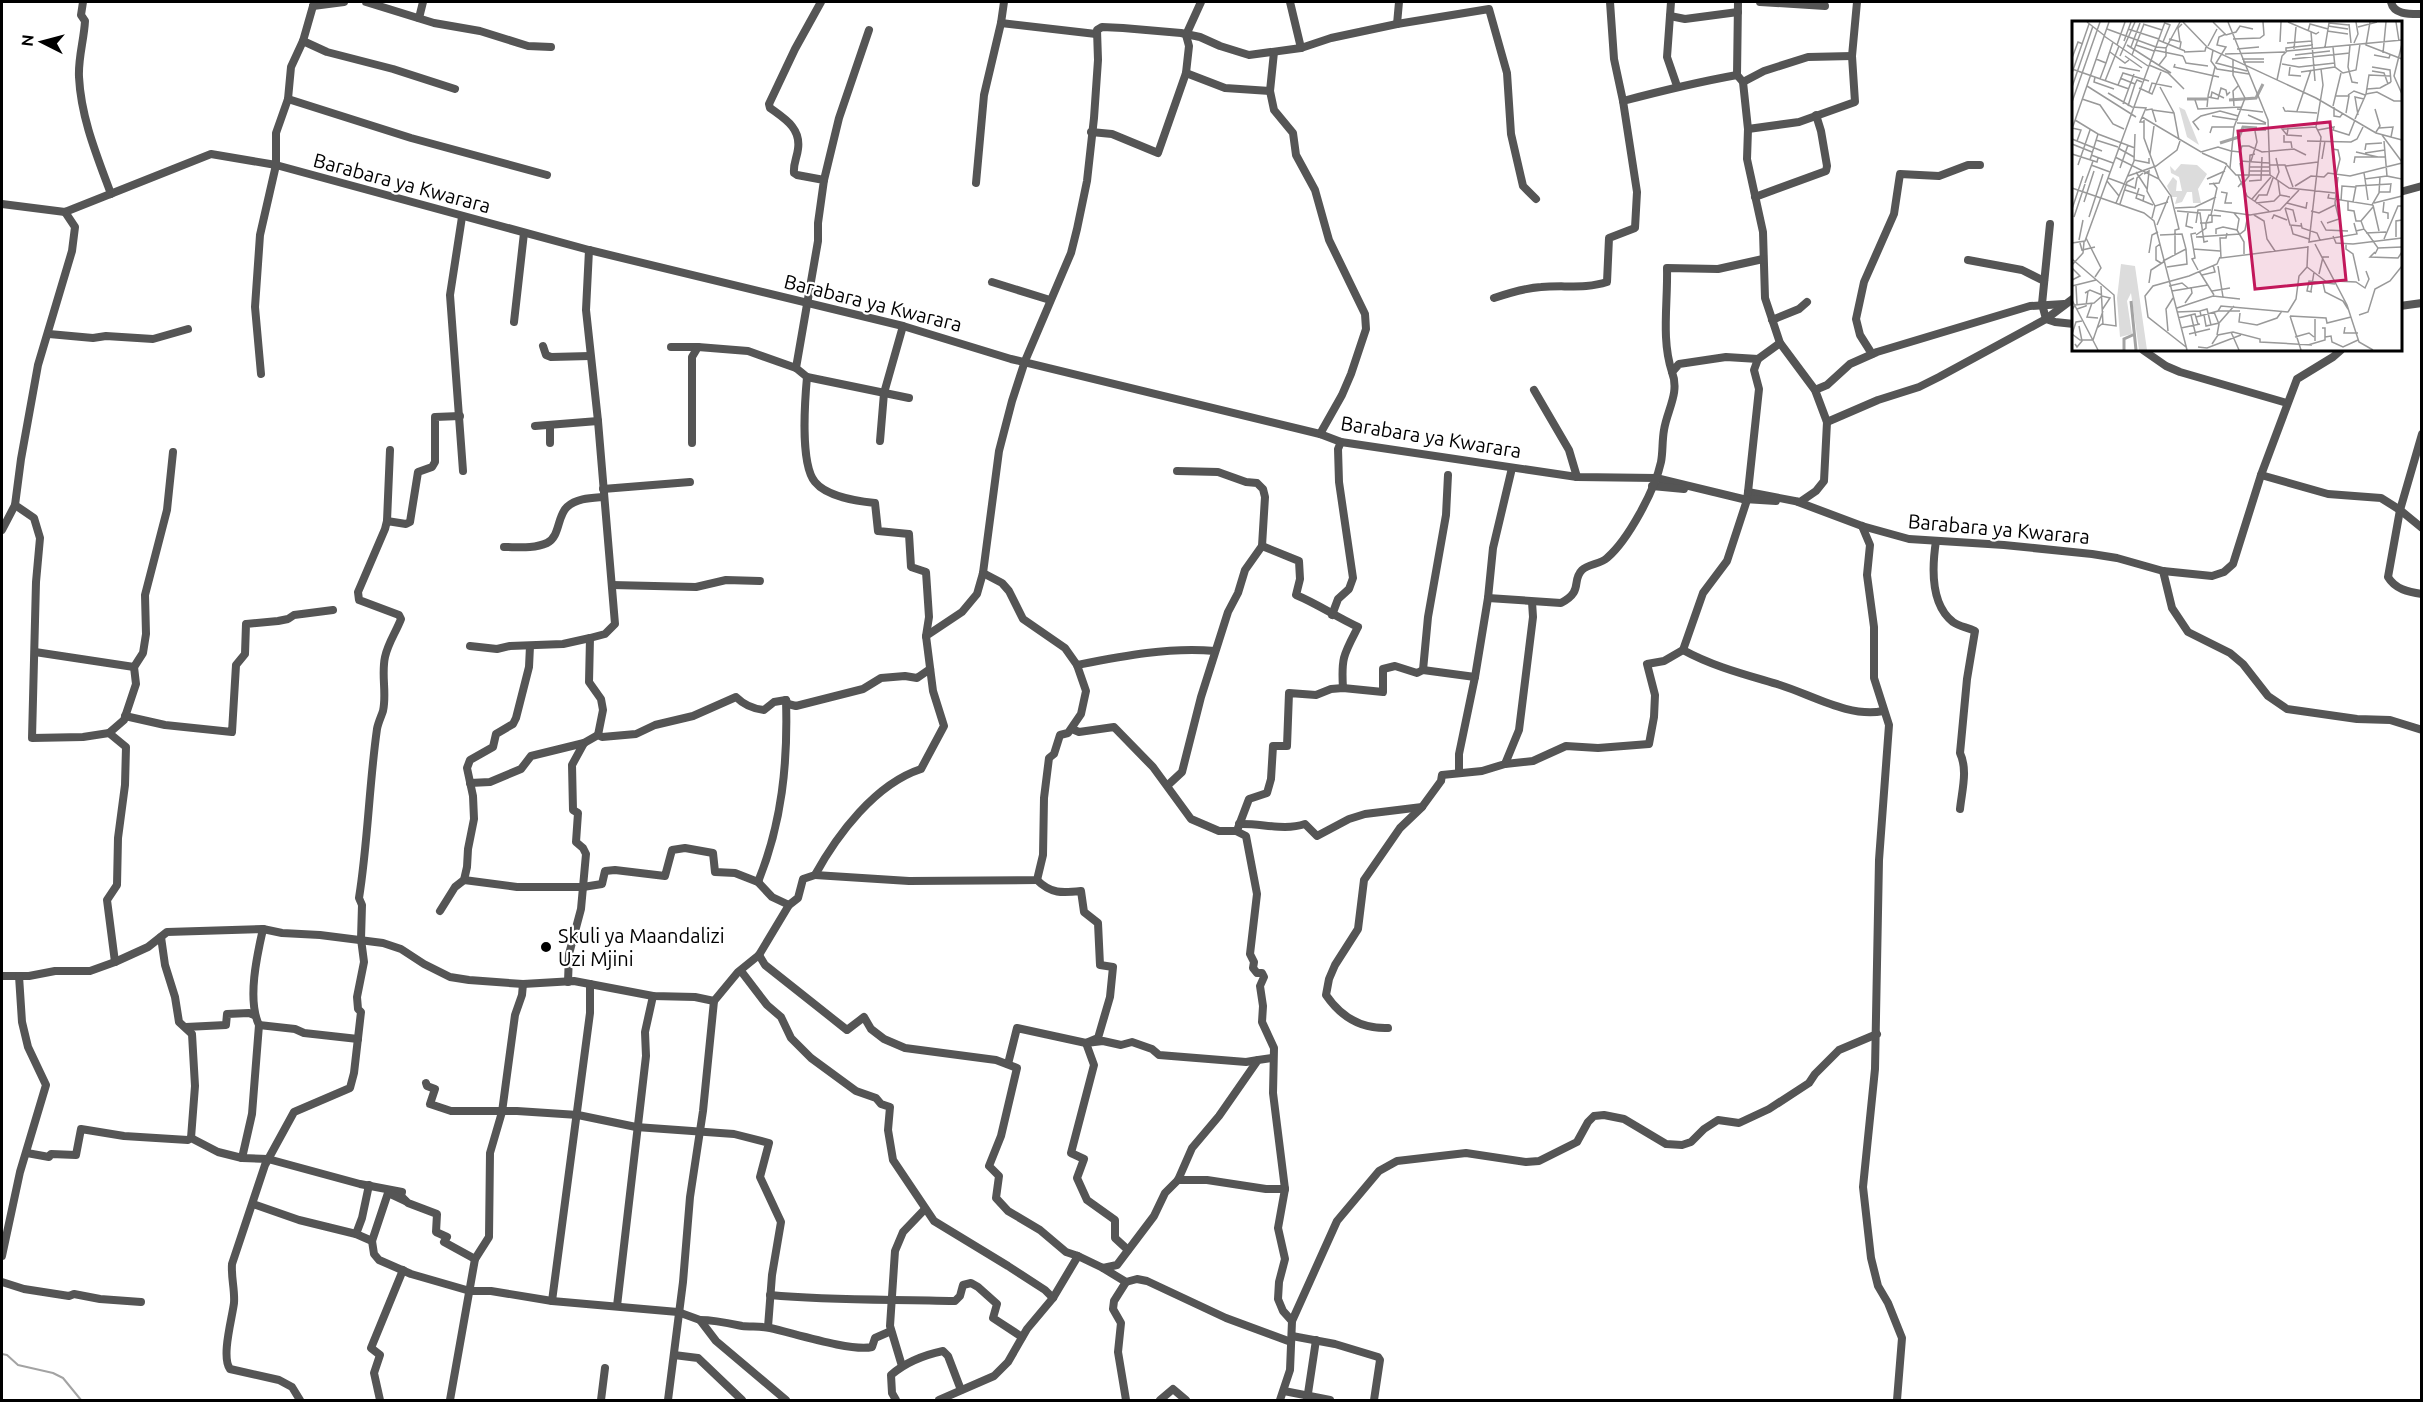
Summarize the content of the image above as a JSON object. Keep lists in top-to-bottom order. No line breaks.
{"streets":{"street":["Barabara ya Kwarara"]},"places":["Skuli ya Maandalizi Uzi Mjini"],"north":"left"}
